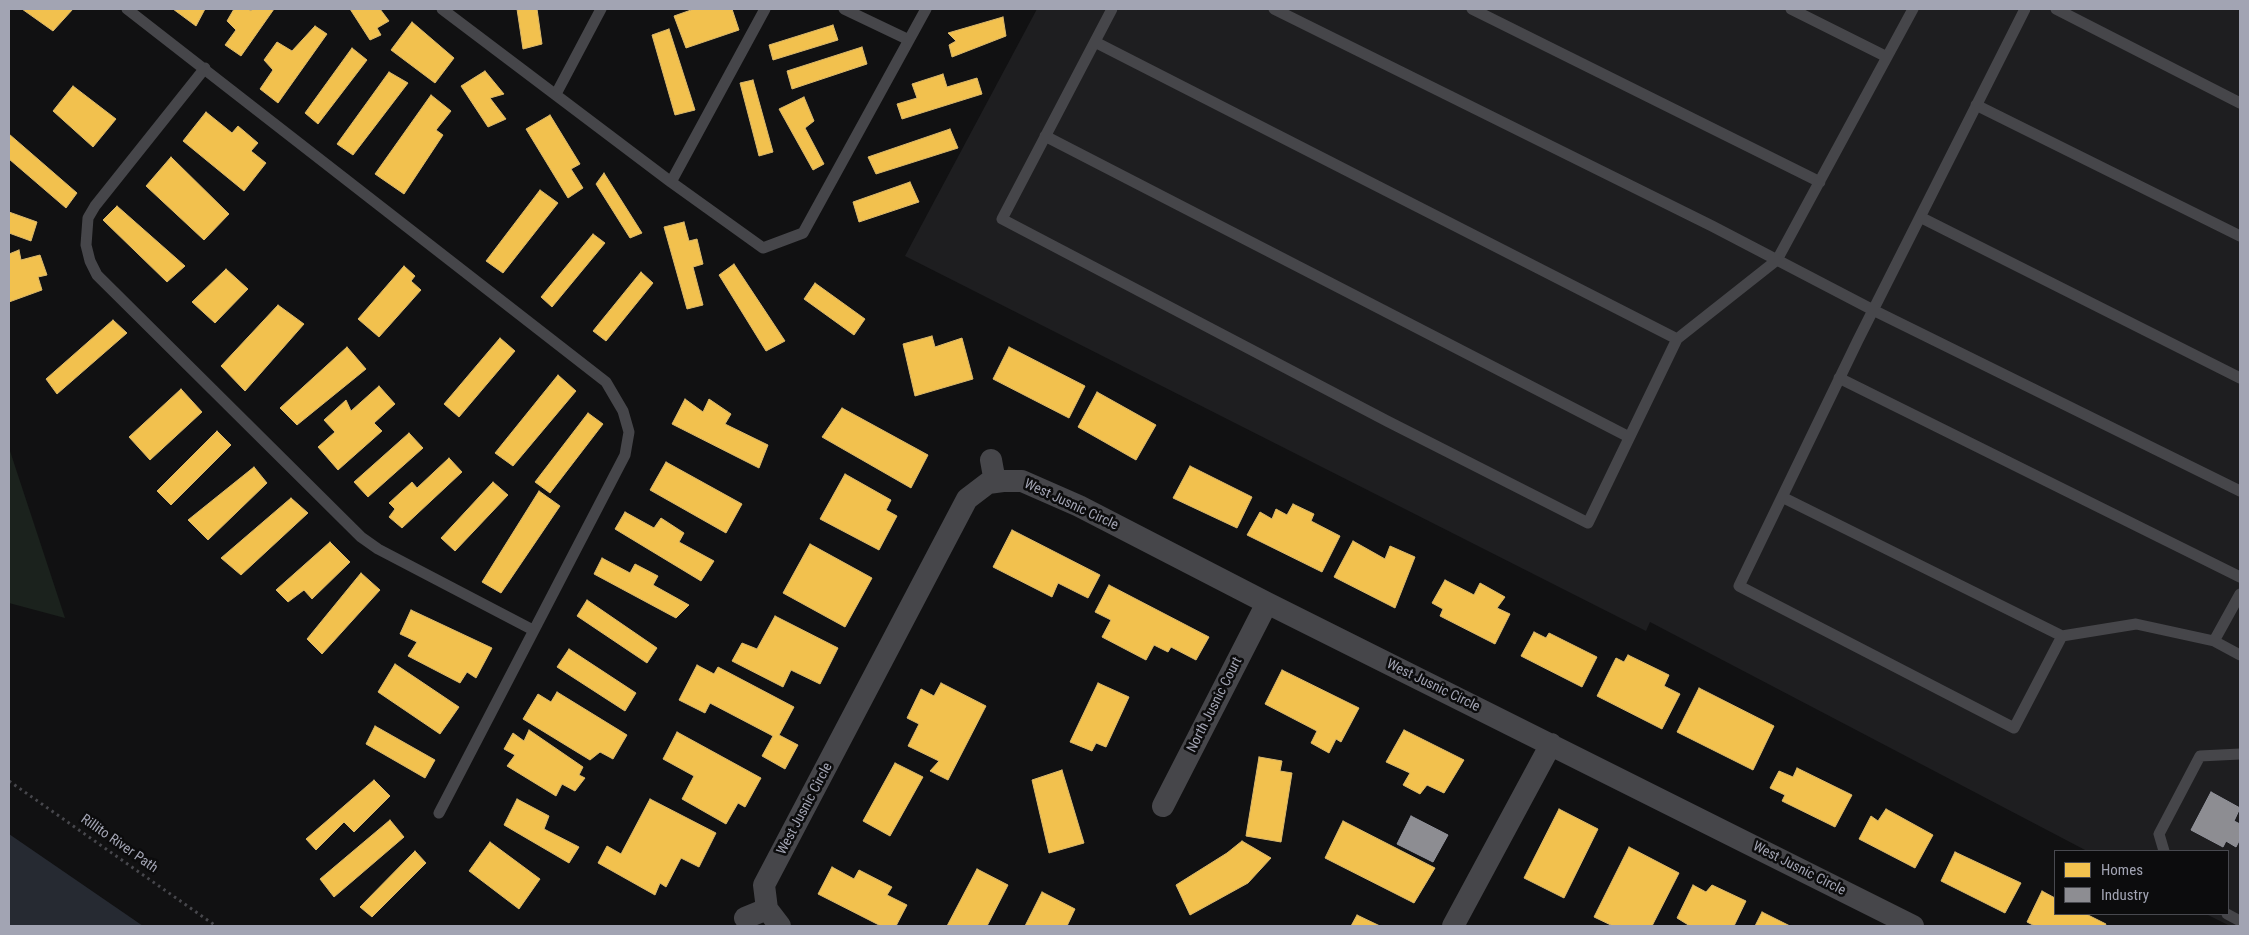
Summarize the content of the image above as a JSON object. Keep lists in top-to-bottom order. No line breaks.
{"streets":{"street":["West Jusnic Circle","North Jusnic Court"],"path":["Rillito River Path"]},"crossings":[["West Jusnic Circle","North Jusnic Court"]],"legend":["Homes","Industry"]}
